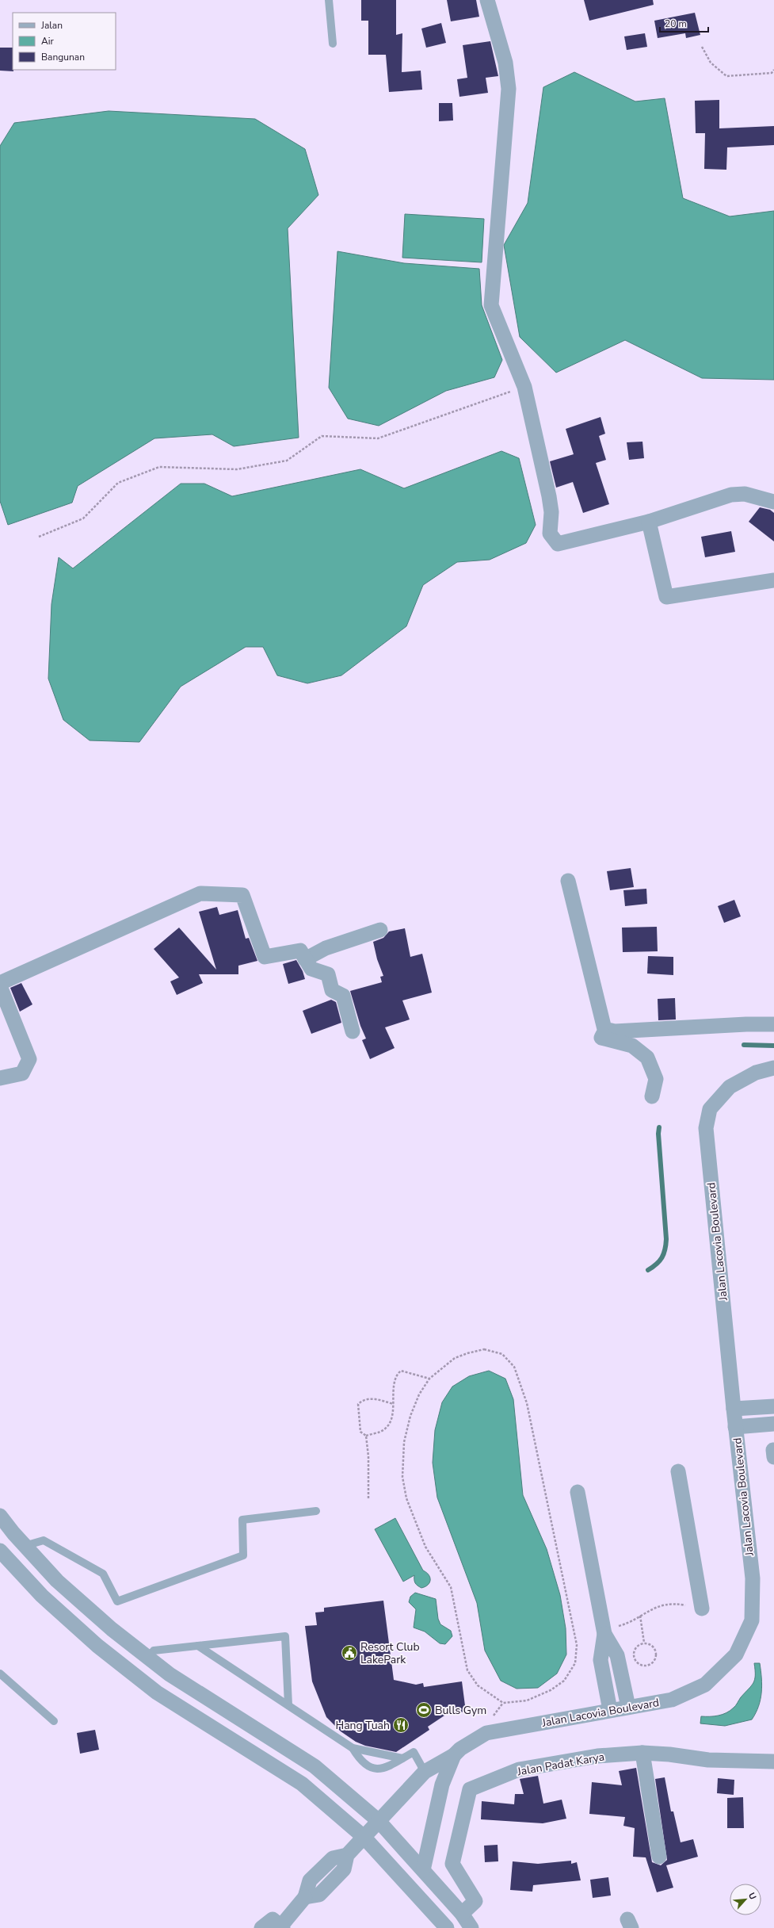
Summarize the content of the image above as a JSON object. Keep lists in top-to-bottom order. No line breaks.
{"streets":{"street":["Jalan Lacovia Boulevard","Jalan Padat Karya"]},"places":{"public building":["Resort Club LakePark"],"sports":["Bulls Gym"],"restaurant":["Hang Tuah"]},"legend":["Jalan","Air","Bangunan"],"scale_bar":"20 m","north":"top right"}
